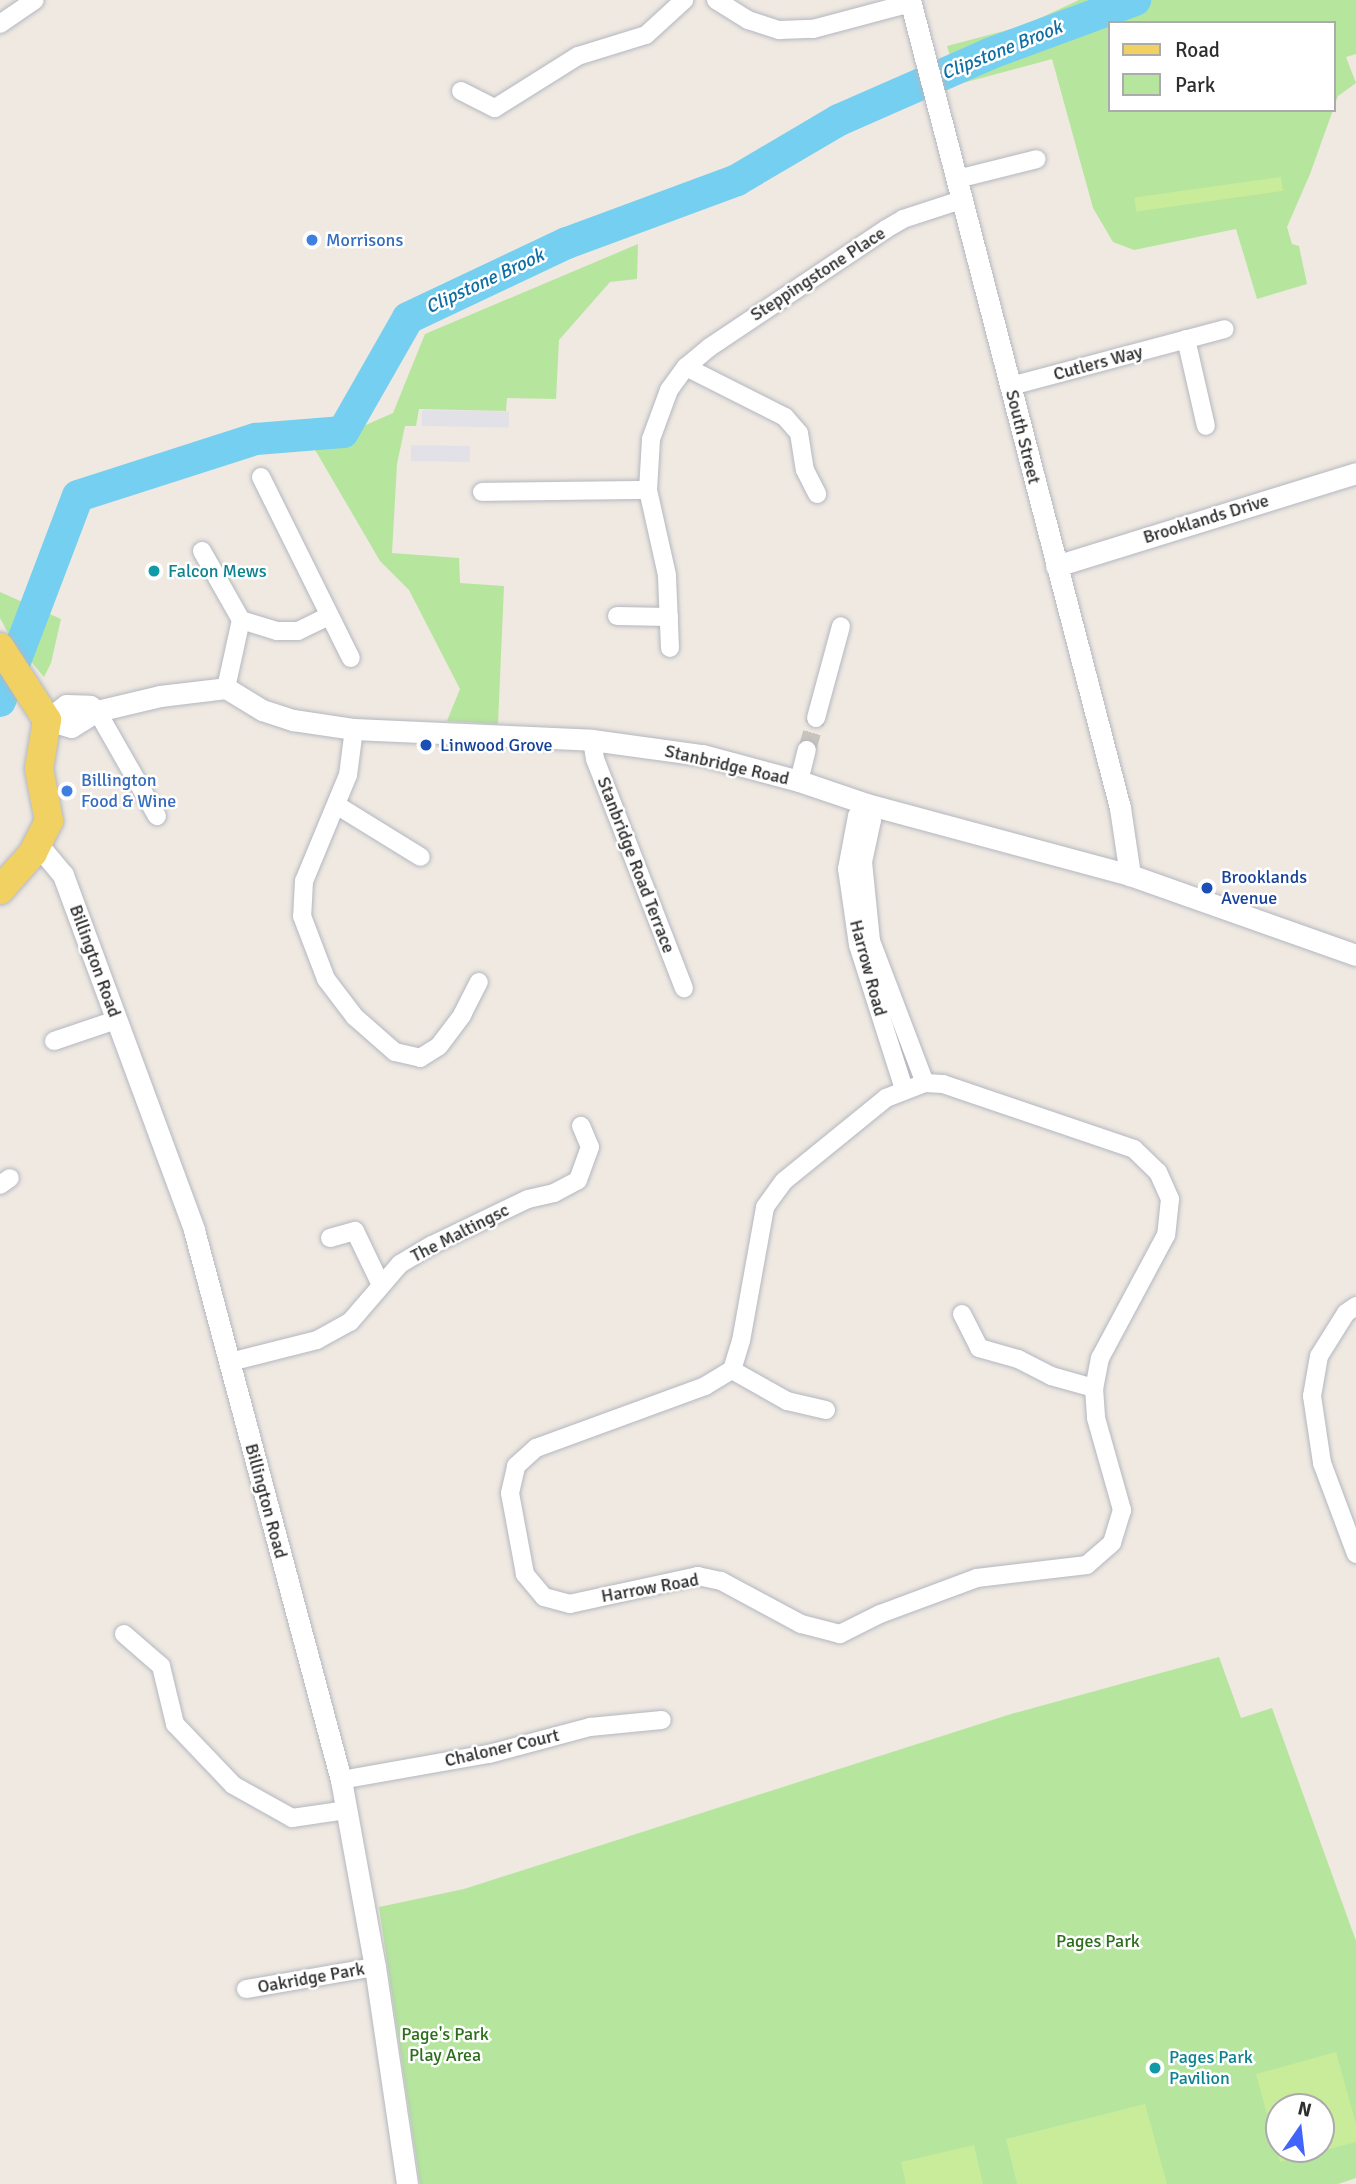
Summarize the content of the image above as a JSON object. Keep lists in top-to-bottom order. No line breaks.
{"streets":{"street":["Steppingstone Place","Cutlers Way","South Street","Brooklands Drive","Stanbridge Road","Stanbridge Road Terrace","Billington Road","Harrow Road","The Maltingsc","Chaloner Court","Oakridge Park"]},"crossings":[["Steppingstone Place","South Street"],["Cutlers Way","South Street"],["South Street","Brooklands Drive"],["South Street","Stanbridge Road"],["Stanbridge Road","Stanbridge Road Terrace"],["Stanbridge Road","Harrow Road"],["Billington Road","The Maltingsc"],["Billington Road","Chaloner Court"],["Billington Road","Oakridge Park"]],"water":["Clipstone Brook"],"parks":["Pages Park","Page's Park Play Area"],"places":["Morrisons","Falcon Mews","Linwood Grove","Billington Food & Wine","Brooklands Avenue","Pages Park Pavilion"],"legend":["Road","Park"],"north":"top"}
